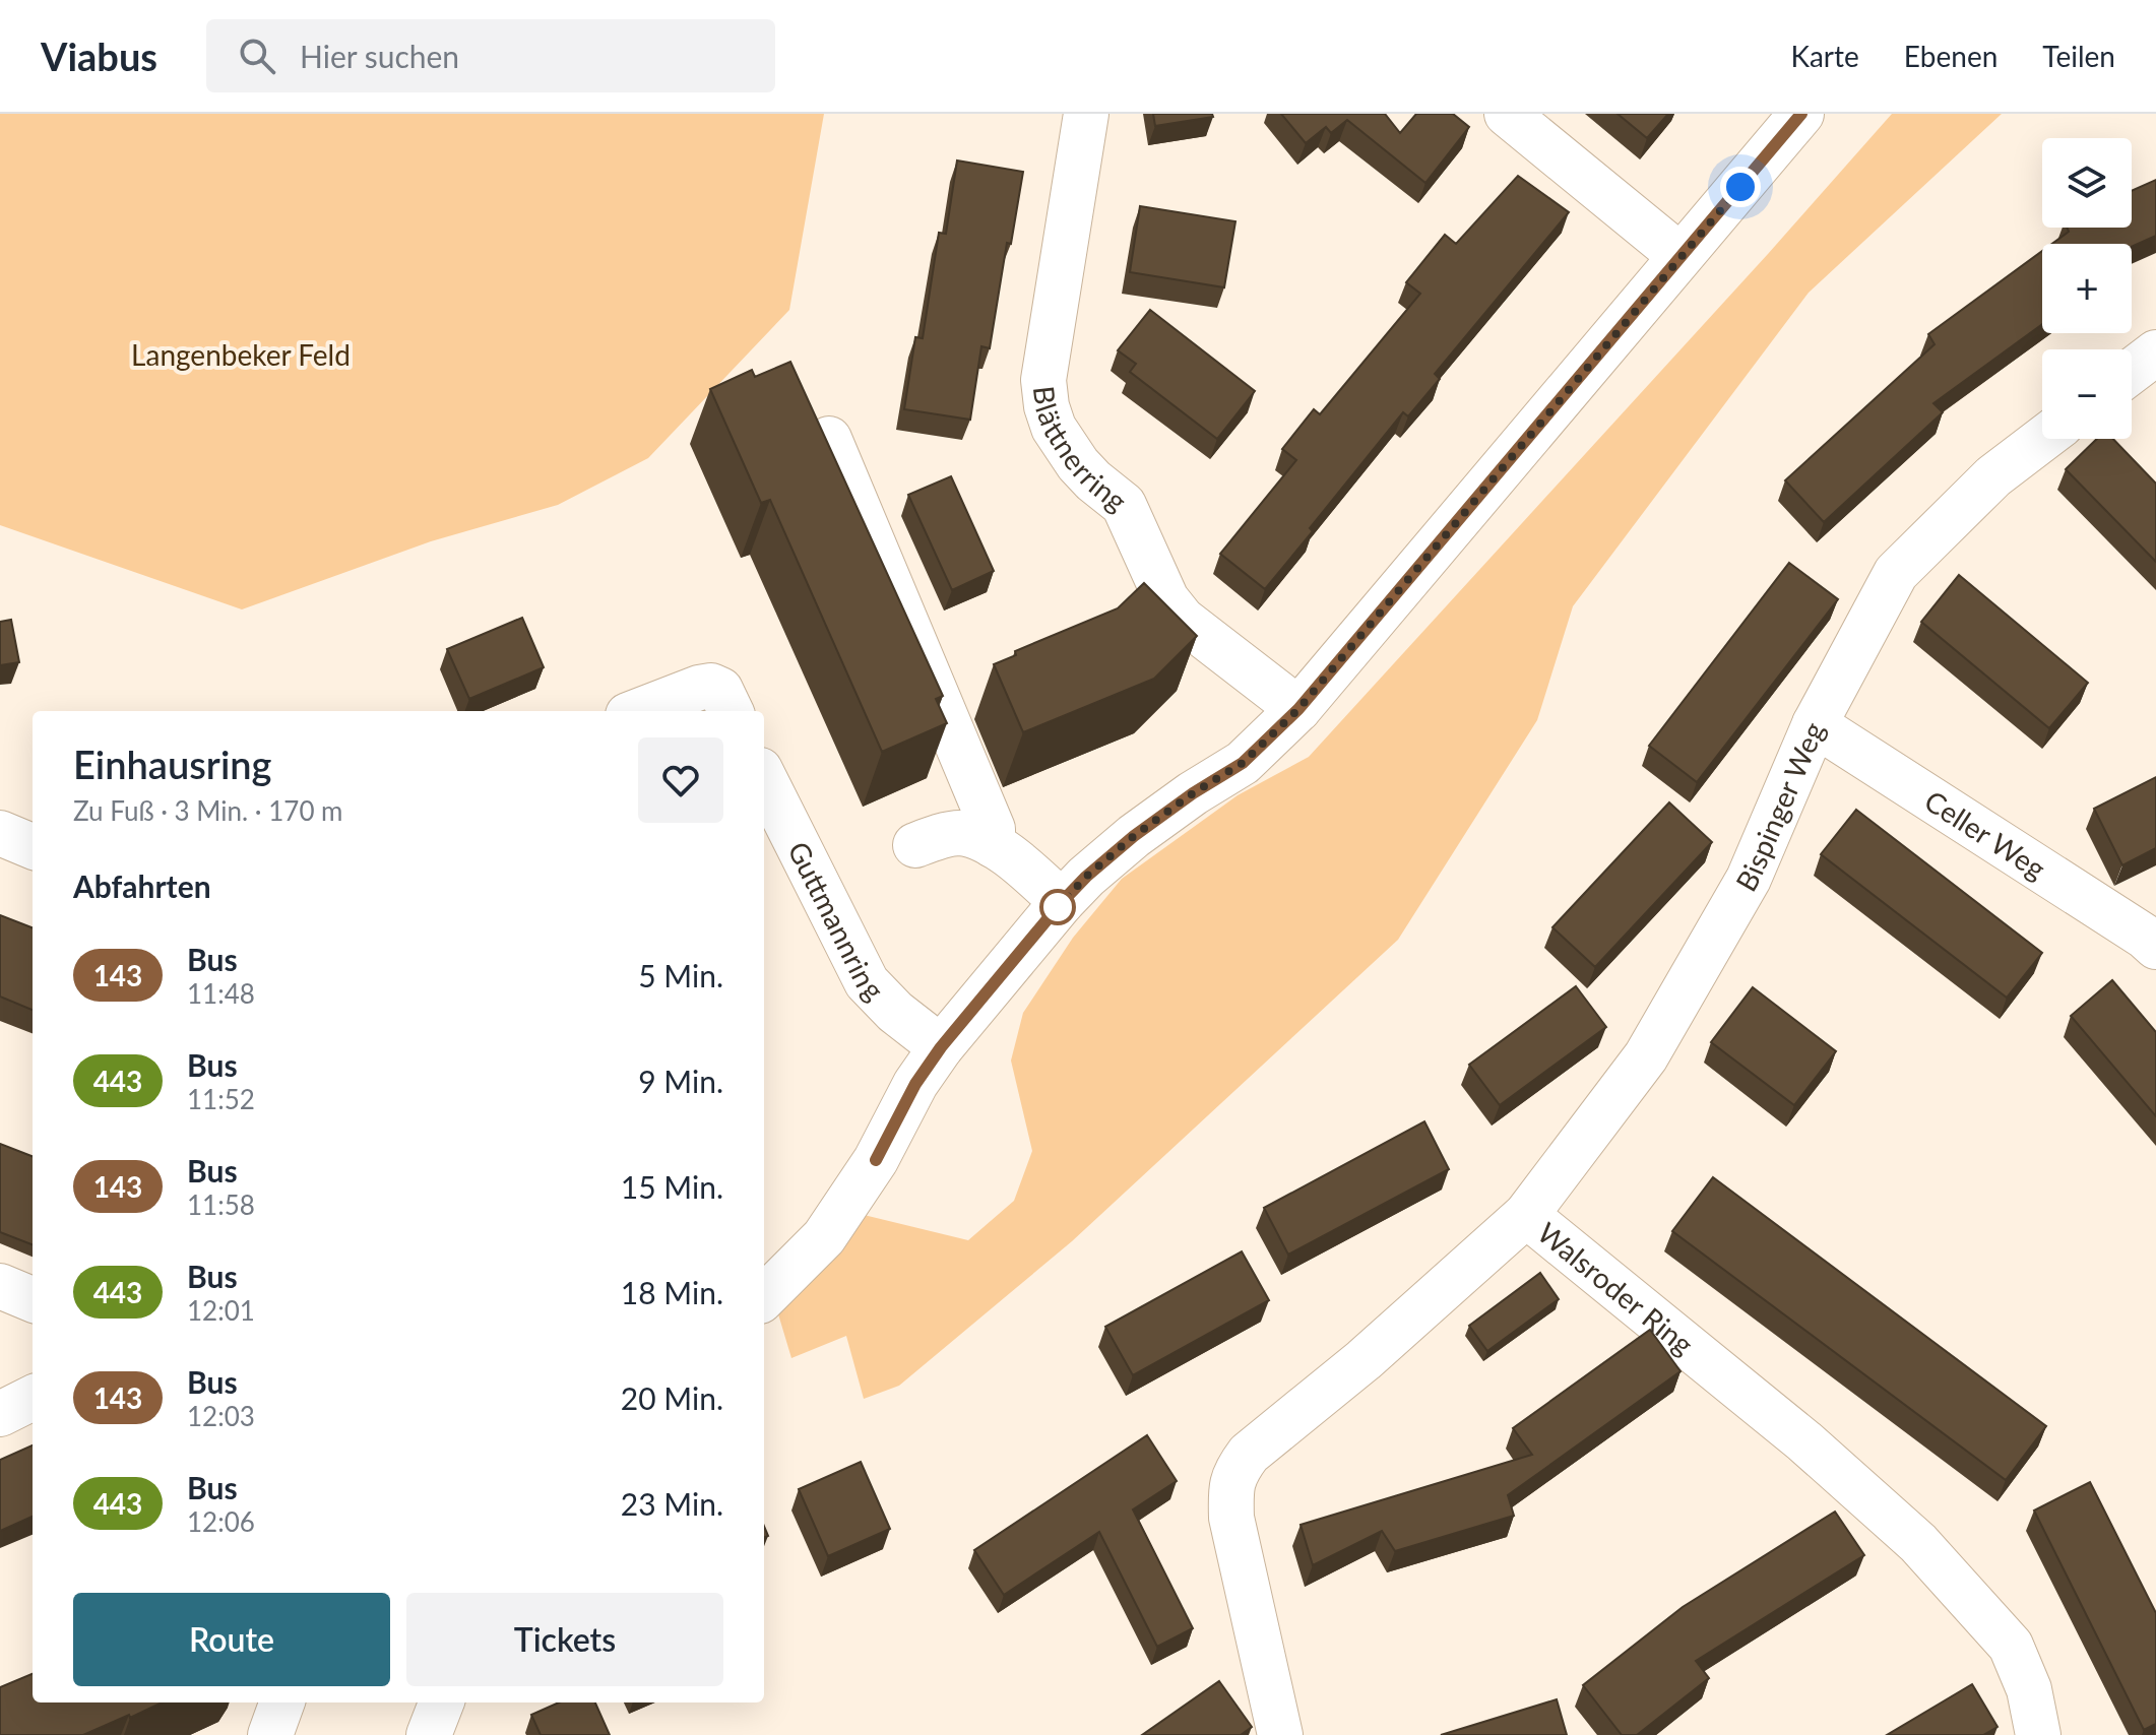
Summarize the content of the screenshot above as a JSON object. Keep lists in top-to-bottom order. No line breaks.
{"streets":{"street":["Blättnerring","Bispinger Weg","Celler Weg","Guttmannring","Walsroder Ring"]},"crossings":[["Bispinger Weg","Celler Weg"],["Bispinger Weg","Walsroder Ring"]],"parks":["Langenbeker Feld"],"lines":["bus line 143"],"page":{"header":"Viabus","search":"Hier suchen","nav":["Karte","Ebenen","Teilen"],"map_buttons":["+","−"],"heading":[["Einhausring","Zu Fuß · 3 Min. · 170 m"],"Abfahrten"],"list":[{"mark":"143","name":"Bus","note":"11:48","value":"5 Min."},{"mark":"443","name":"Bus","note":"11:52","value":"9 Min."},{"mark":"143","name":"Bus","note":"11:58","value":"15 Min."},{"mark":"443","name":"Bus","note":"12:01","value":"18 Min."},{"mark":"143","name":"Bus","note":"12:03","value":"20 Min."},{"mark":"443","name":"Bus","note":"12:06","value":"23 Min."}],"buttons":["Route","Tickets"]}}
